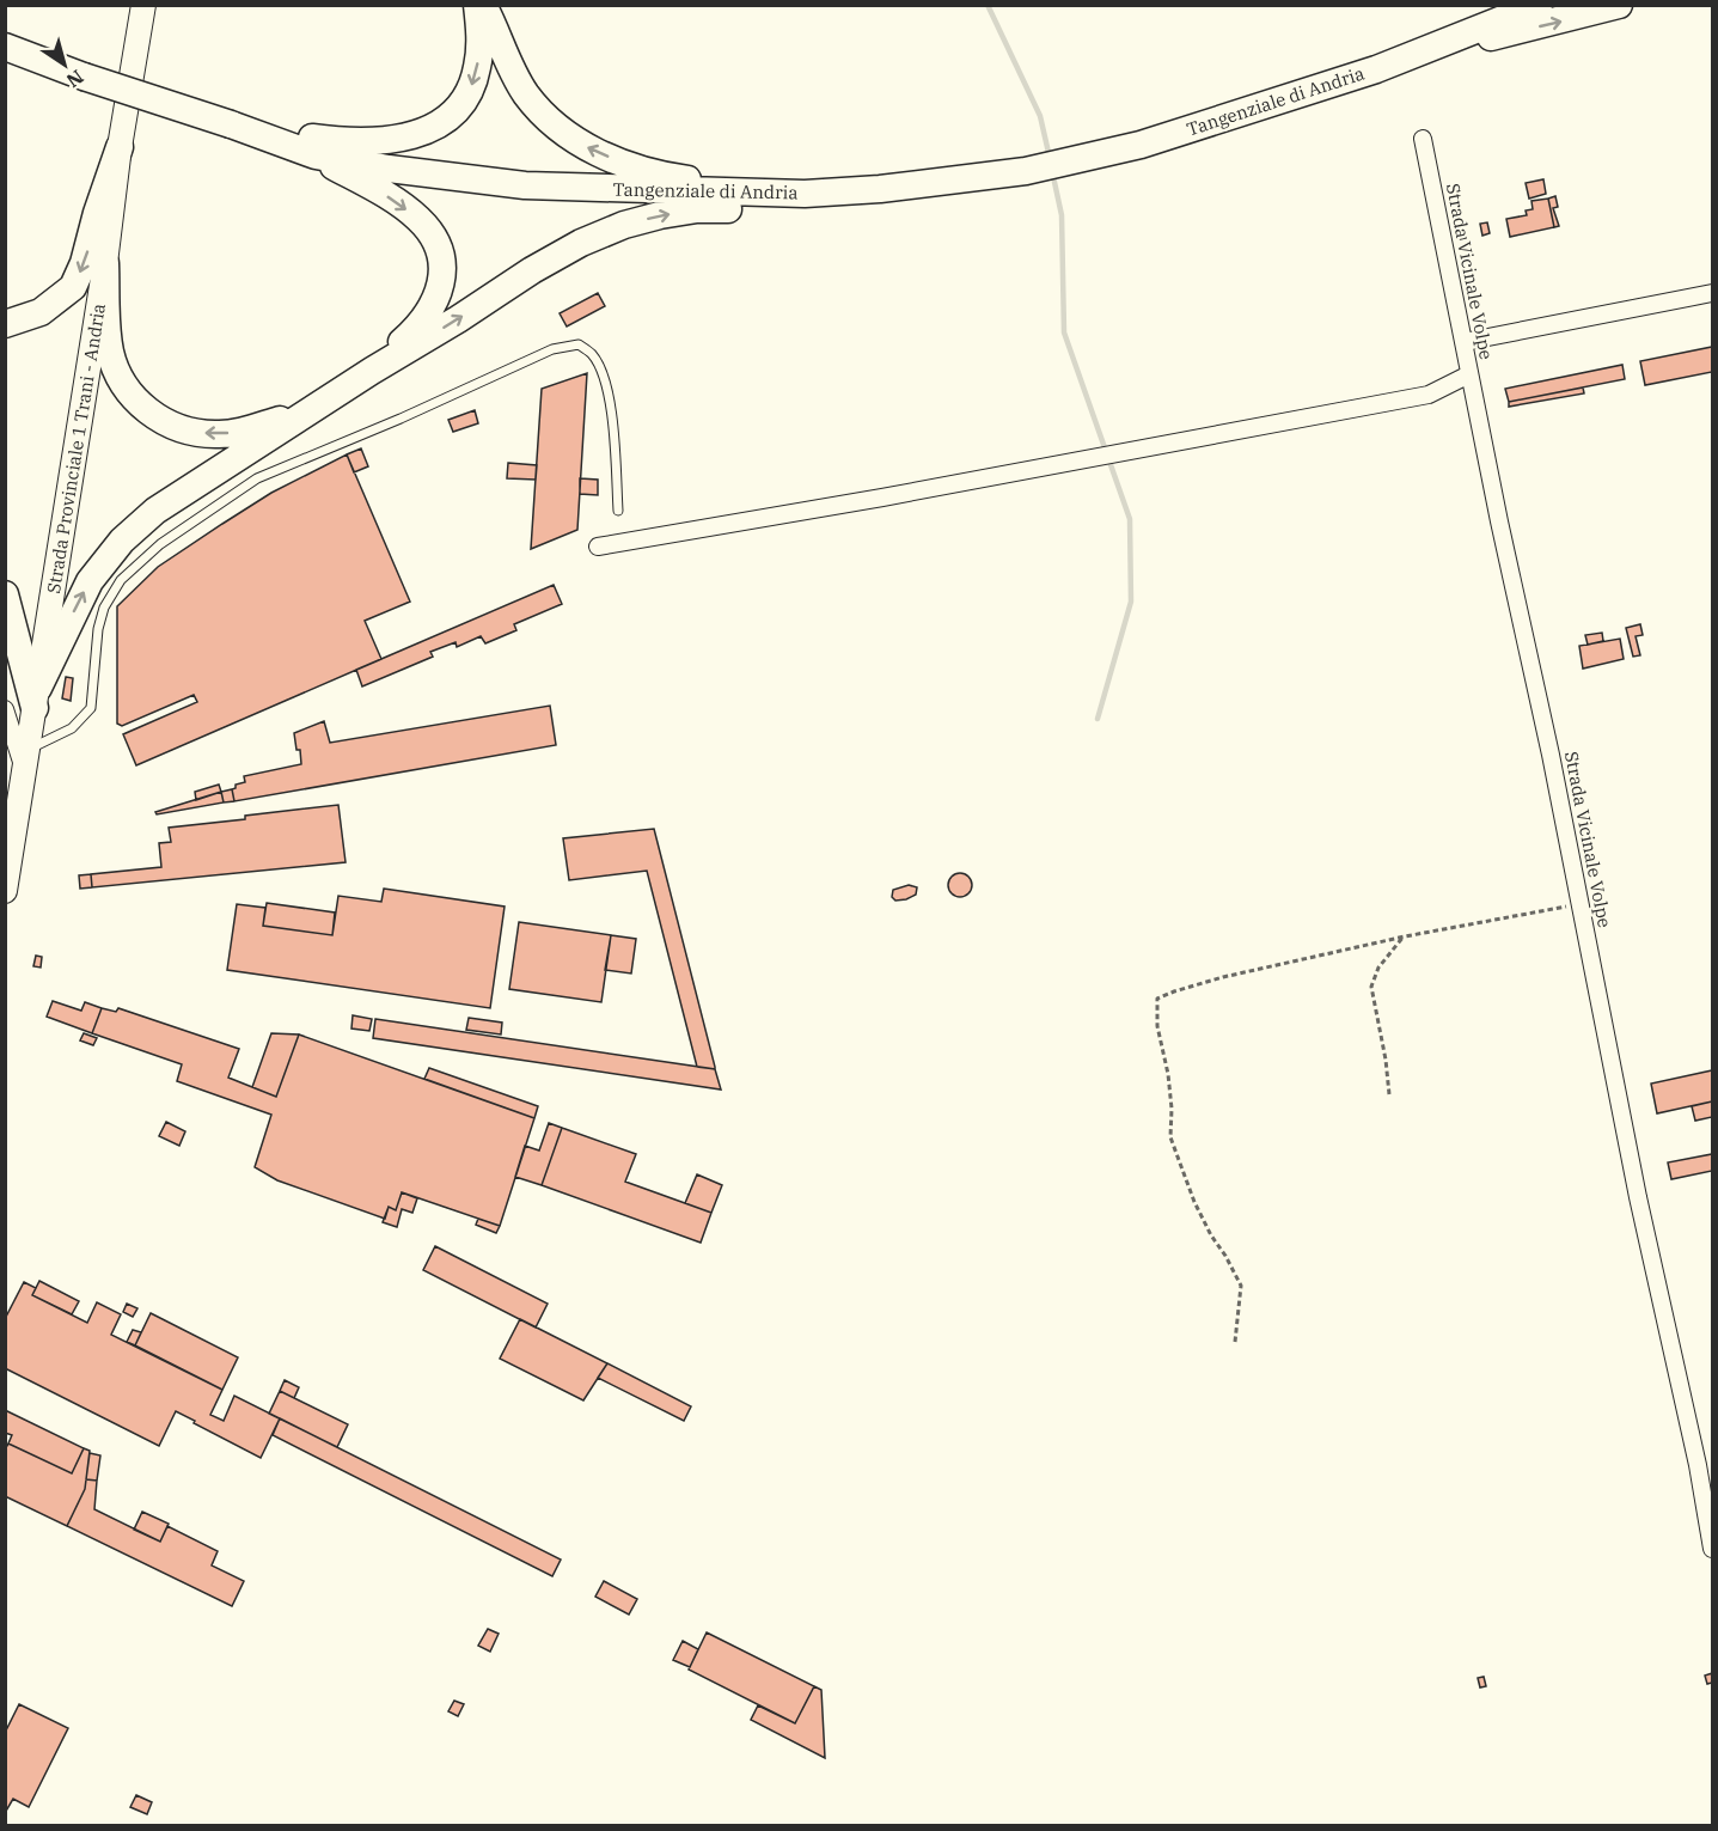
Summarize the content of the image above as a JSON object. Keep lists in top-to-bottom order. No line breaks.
{"streets":{"main road":["Tangenziale di Andria","Strada Provinciale 1 Trani - Andria"],"street":["Strada Vicinale Volpe"]},"north":"bottom right"}
